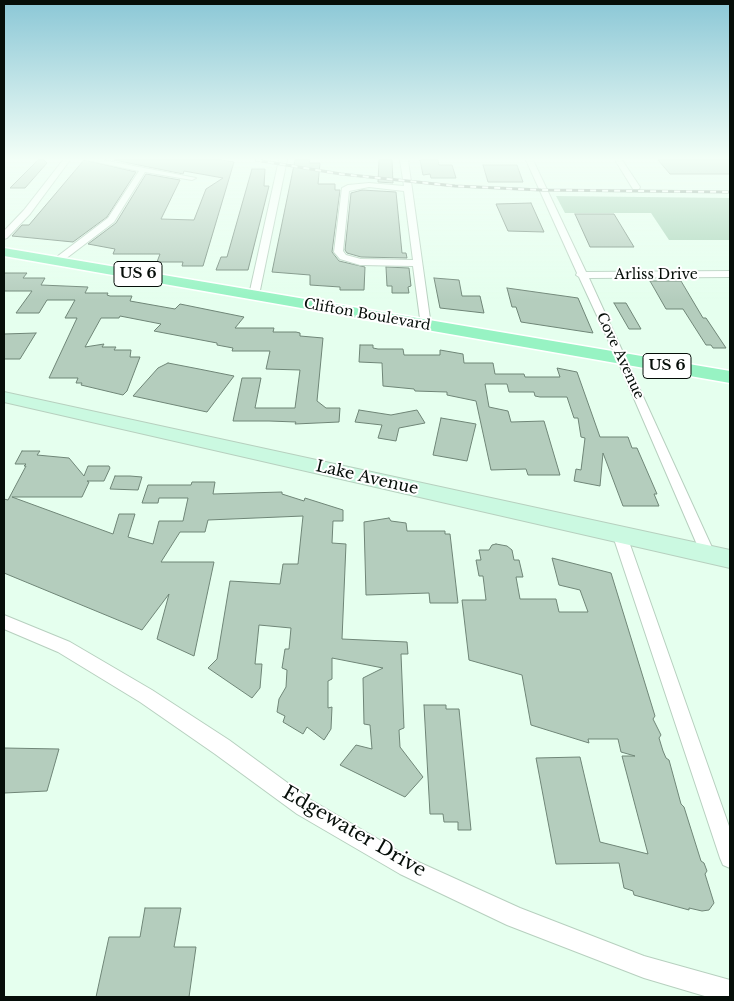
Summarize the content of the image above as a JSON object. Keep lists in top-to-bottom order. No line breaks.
{"streets":{"main road":["US 6","Clifton Boulevard"],"street":["Arliss Drive","Cove Avenue","Lake Avenue","Edgewater Drive"]},"crossings":[["Arliss Drive","Cove Avenue"],["Clifton Boulevard","Cove Avenue"],["Cove Avenue","Lake Avenue"]]}
